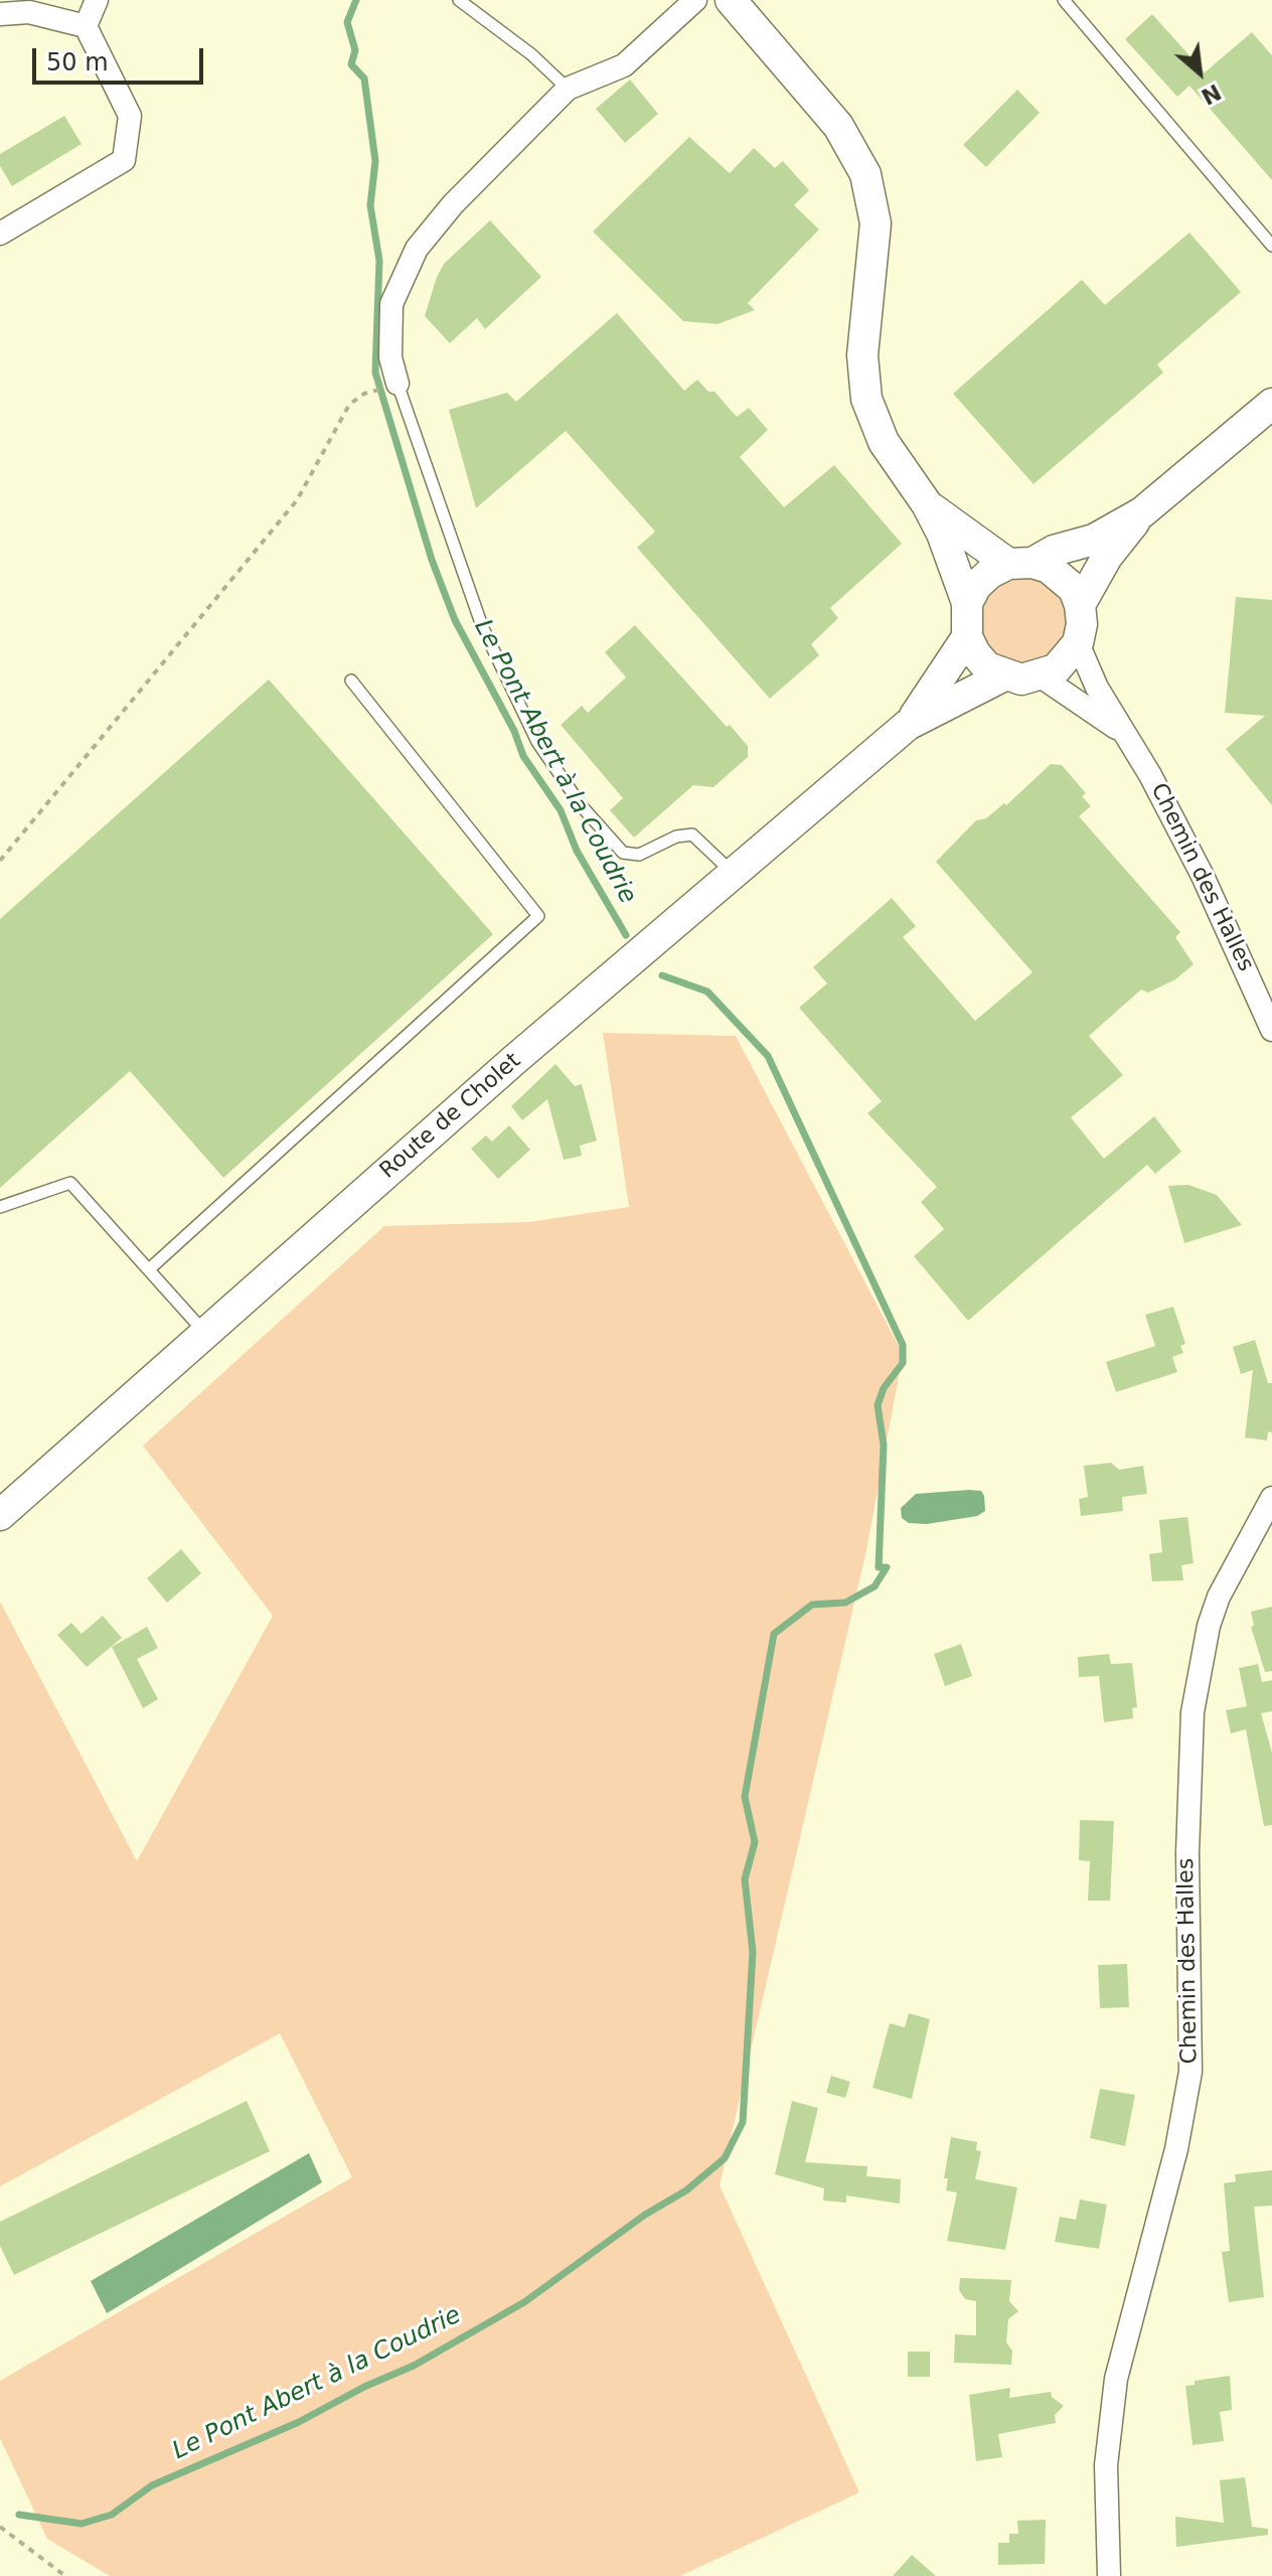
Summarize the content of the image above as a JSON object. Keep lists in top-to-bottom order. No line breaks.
{"streets":{"main road":["Route de Cholet"],"street":["Chemin des Halles"]},"crossings":[["Chemin des Halles","Route de Cholet"]],"water":["Le Pont Abert à la Coudrie"],"scale_bar":"50 m","north":"bottom right"}
